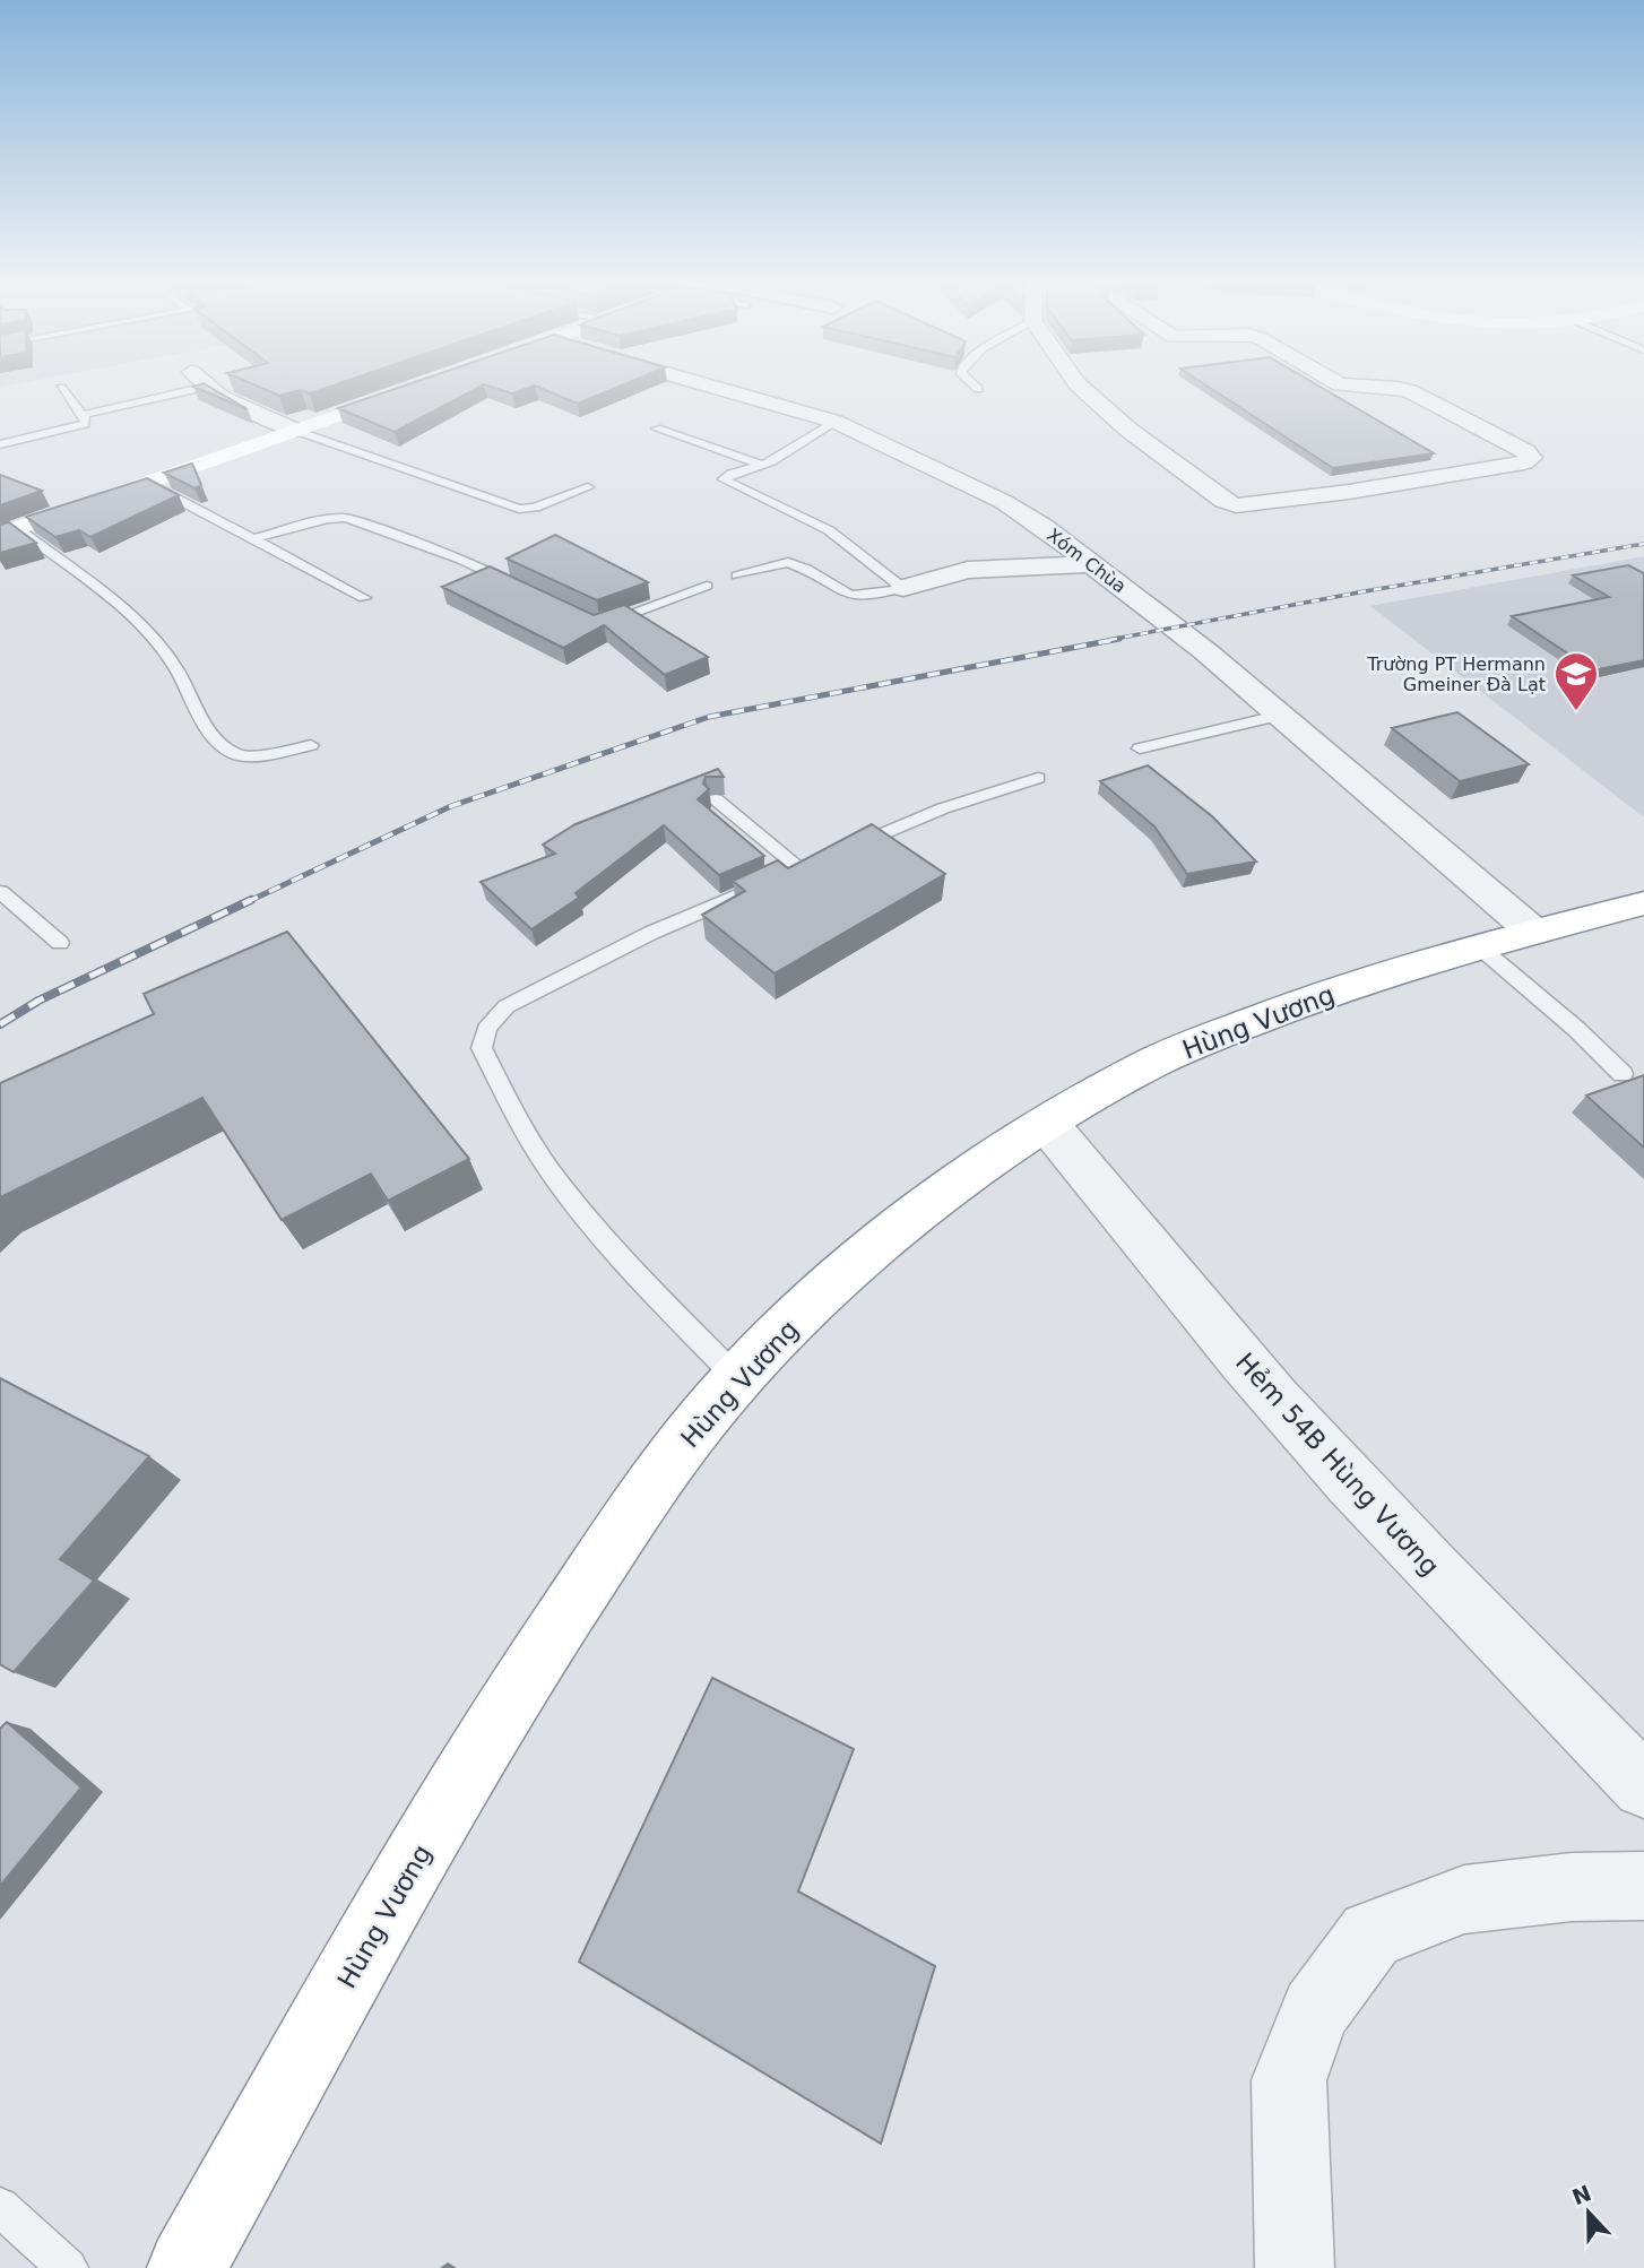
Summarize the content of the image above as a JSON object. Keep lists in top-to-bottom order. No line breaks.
{"streets":{"main road":["Hùng Vương"],"street":["Xóm Chùa","Hẻm 54B Hùng Vương"]},"crossings":[["Xóm Chùa","Hùng Vương"],["Hùng Vương","Hẻm 54B Hùng Vương"]],"places":{"school or university":["Trường PT Hermann Gmeiner Đà Lạt"]},"north":"top"}
